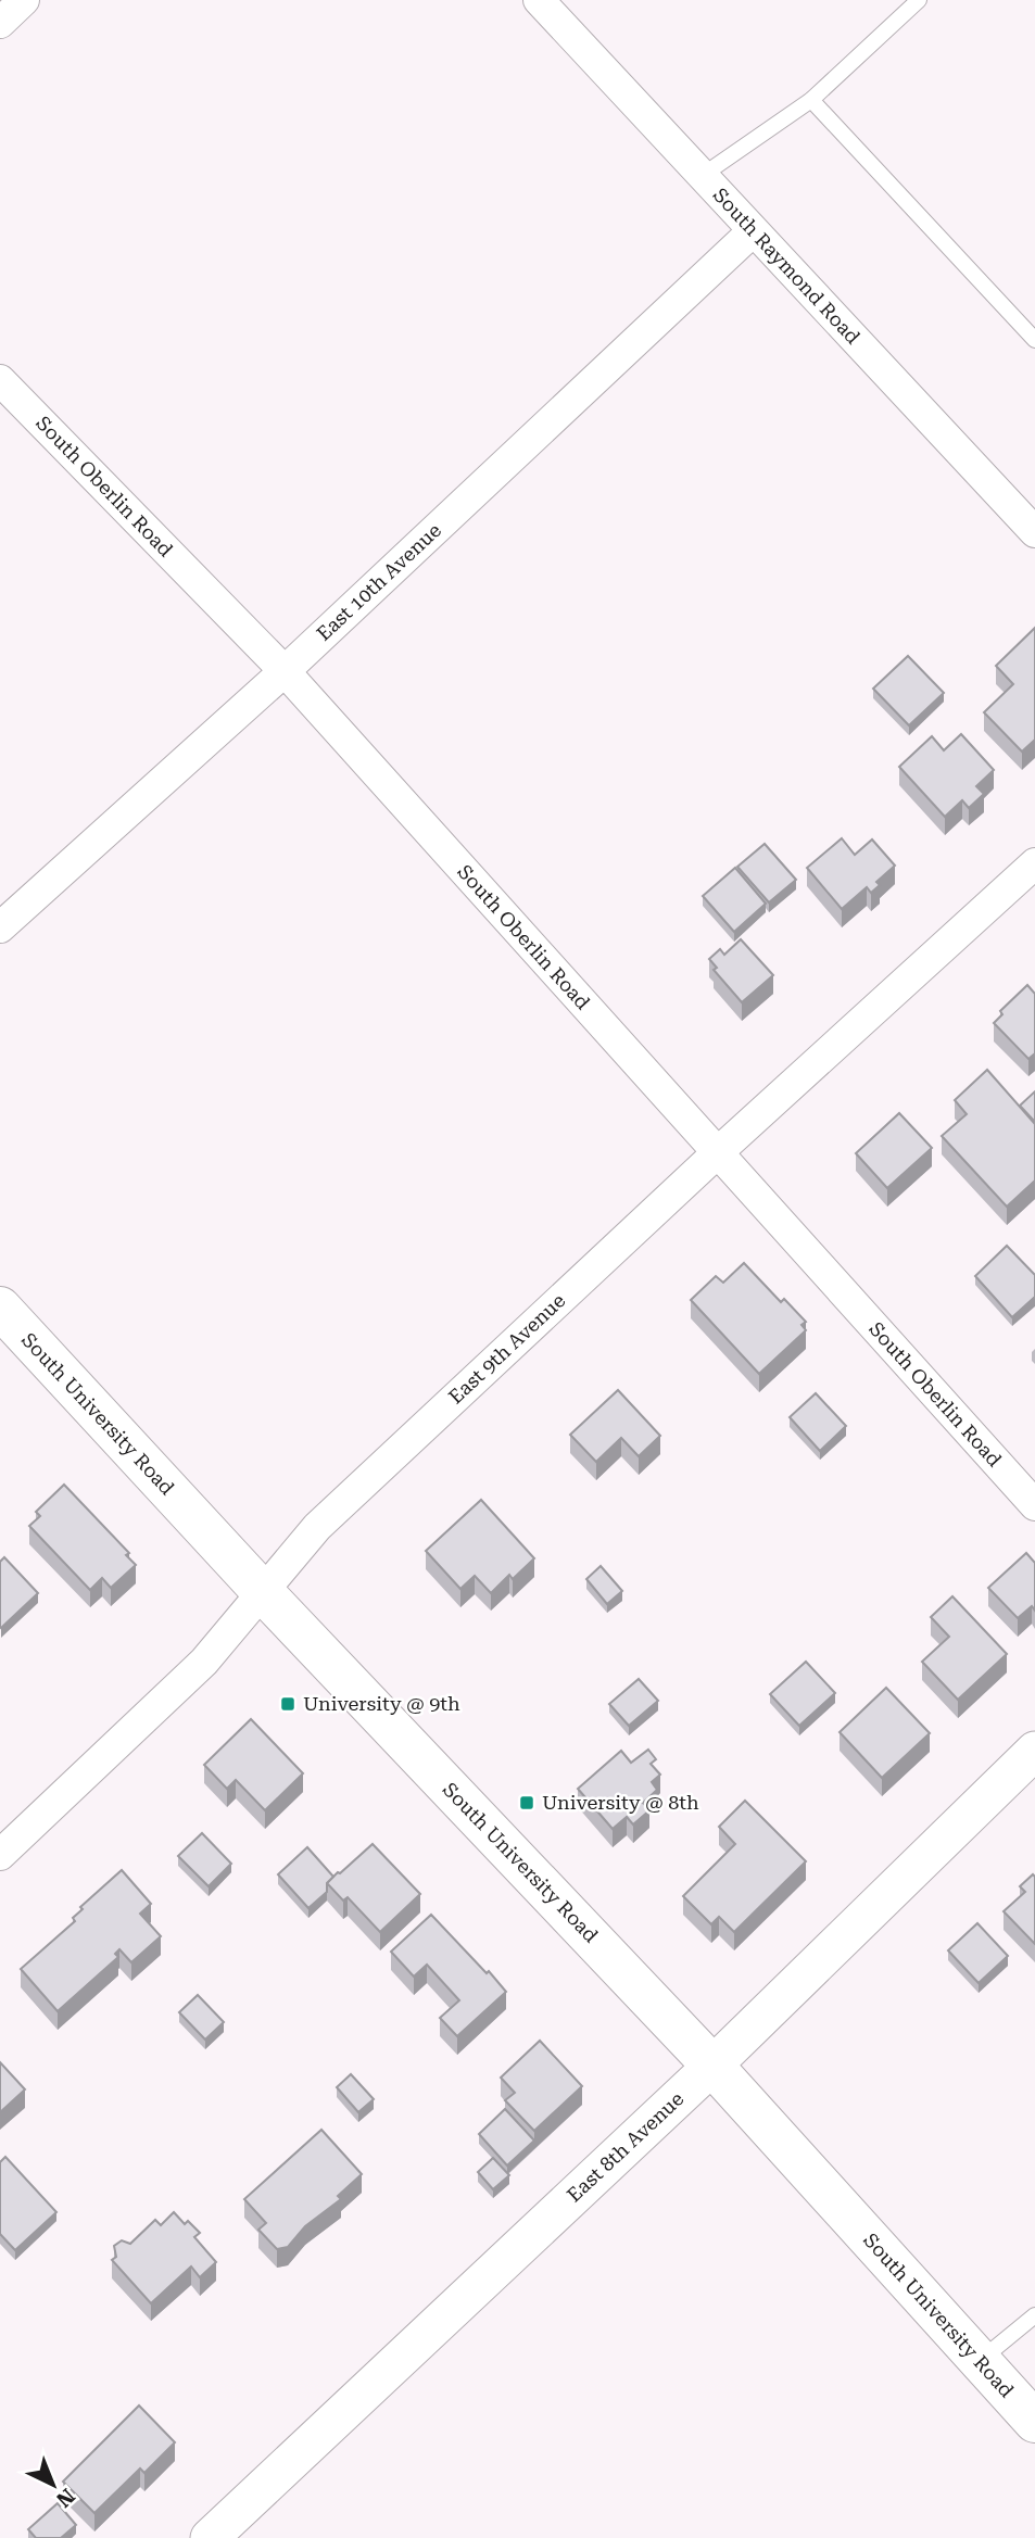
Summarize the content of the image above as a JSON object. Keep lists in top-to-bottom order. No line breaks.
{"streets":{"main road":["South University Road"],"street":["South Raymond Road","South Oberlin Road","East 10th Avenue","East 9th Avenue","East 8th Avenue"]},"crossings":[["South Raymond Road","East 10th Avenue"],["South Oberlin Road","East 10th Avenue"],["South Oberlin Road","East 9th Avenue"],["East 9th Avenue","South University Road"],["South University Road","East 8th Avenue"]],"places":{"transit":["University @ 9th","University @ 8th"]},"north":"bottom right"}
